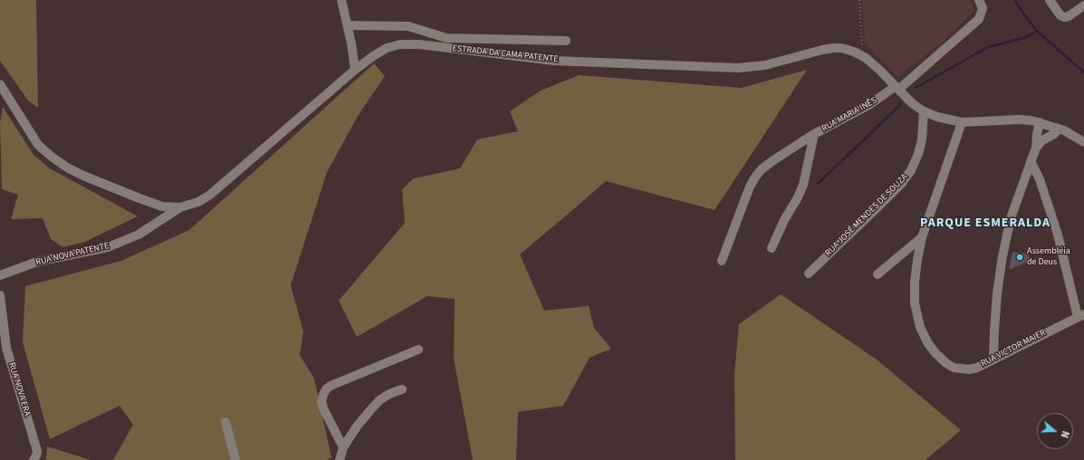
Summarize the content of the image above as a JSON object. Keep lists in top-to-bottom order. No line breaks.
{"streets":{"street":["ESTRADA DA CAMA PATENTE","RUA MARIA INÊS","RUA JOSÉ MENDES DE SOUZA","RUA NOVA PATENTE","RUA VICTOR MAIER","RUA NOVA ERA"]},"crossings":[["ESTRADA DA CAMA PATENTE","RUA MARIA INÊS"],["ESTRADA DA CAMA PATENTE","RUA JOSÉ MENDES DE SOUZA"],["ESTRADA DA CAMA PATENTE","RUA NOVA PATENTE"],["ESTRADA DA CAMA PATENTE","RUA VICTOR MAIER"]],"districts":["PARQUE ESMERALDA"],"places":["Assembléia de Deus"],"north":"right"}
